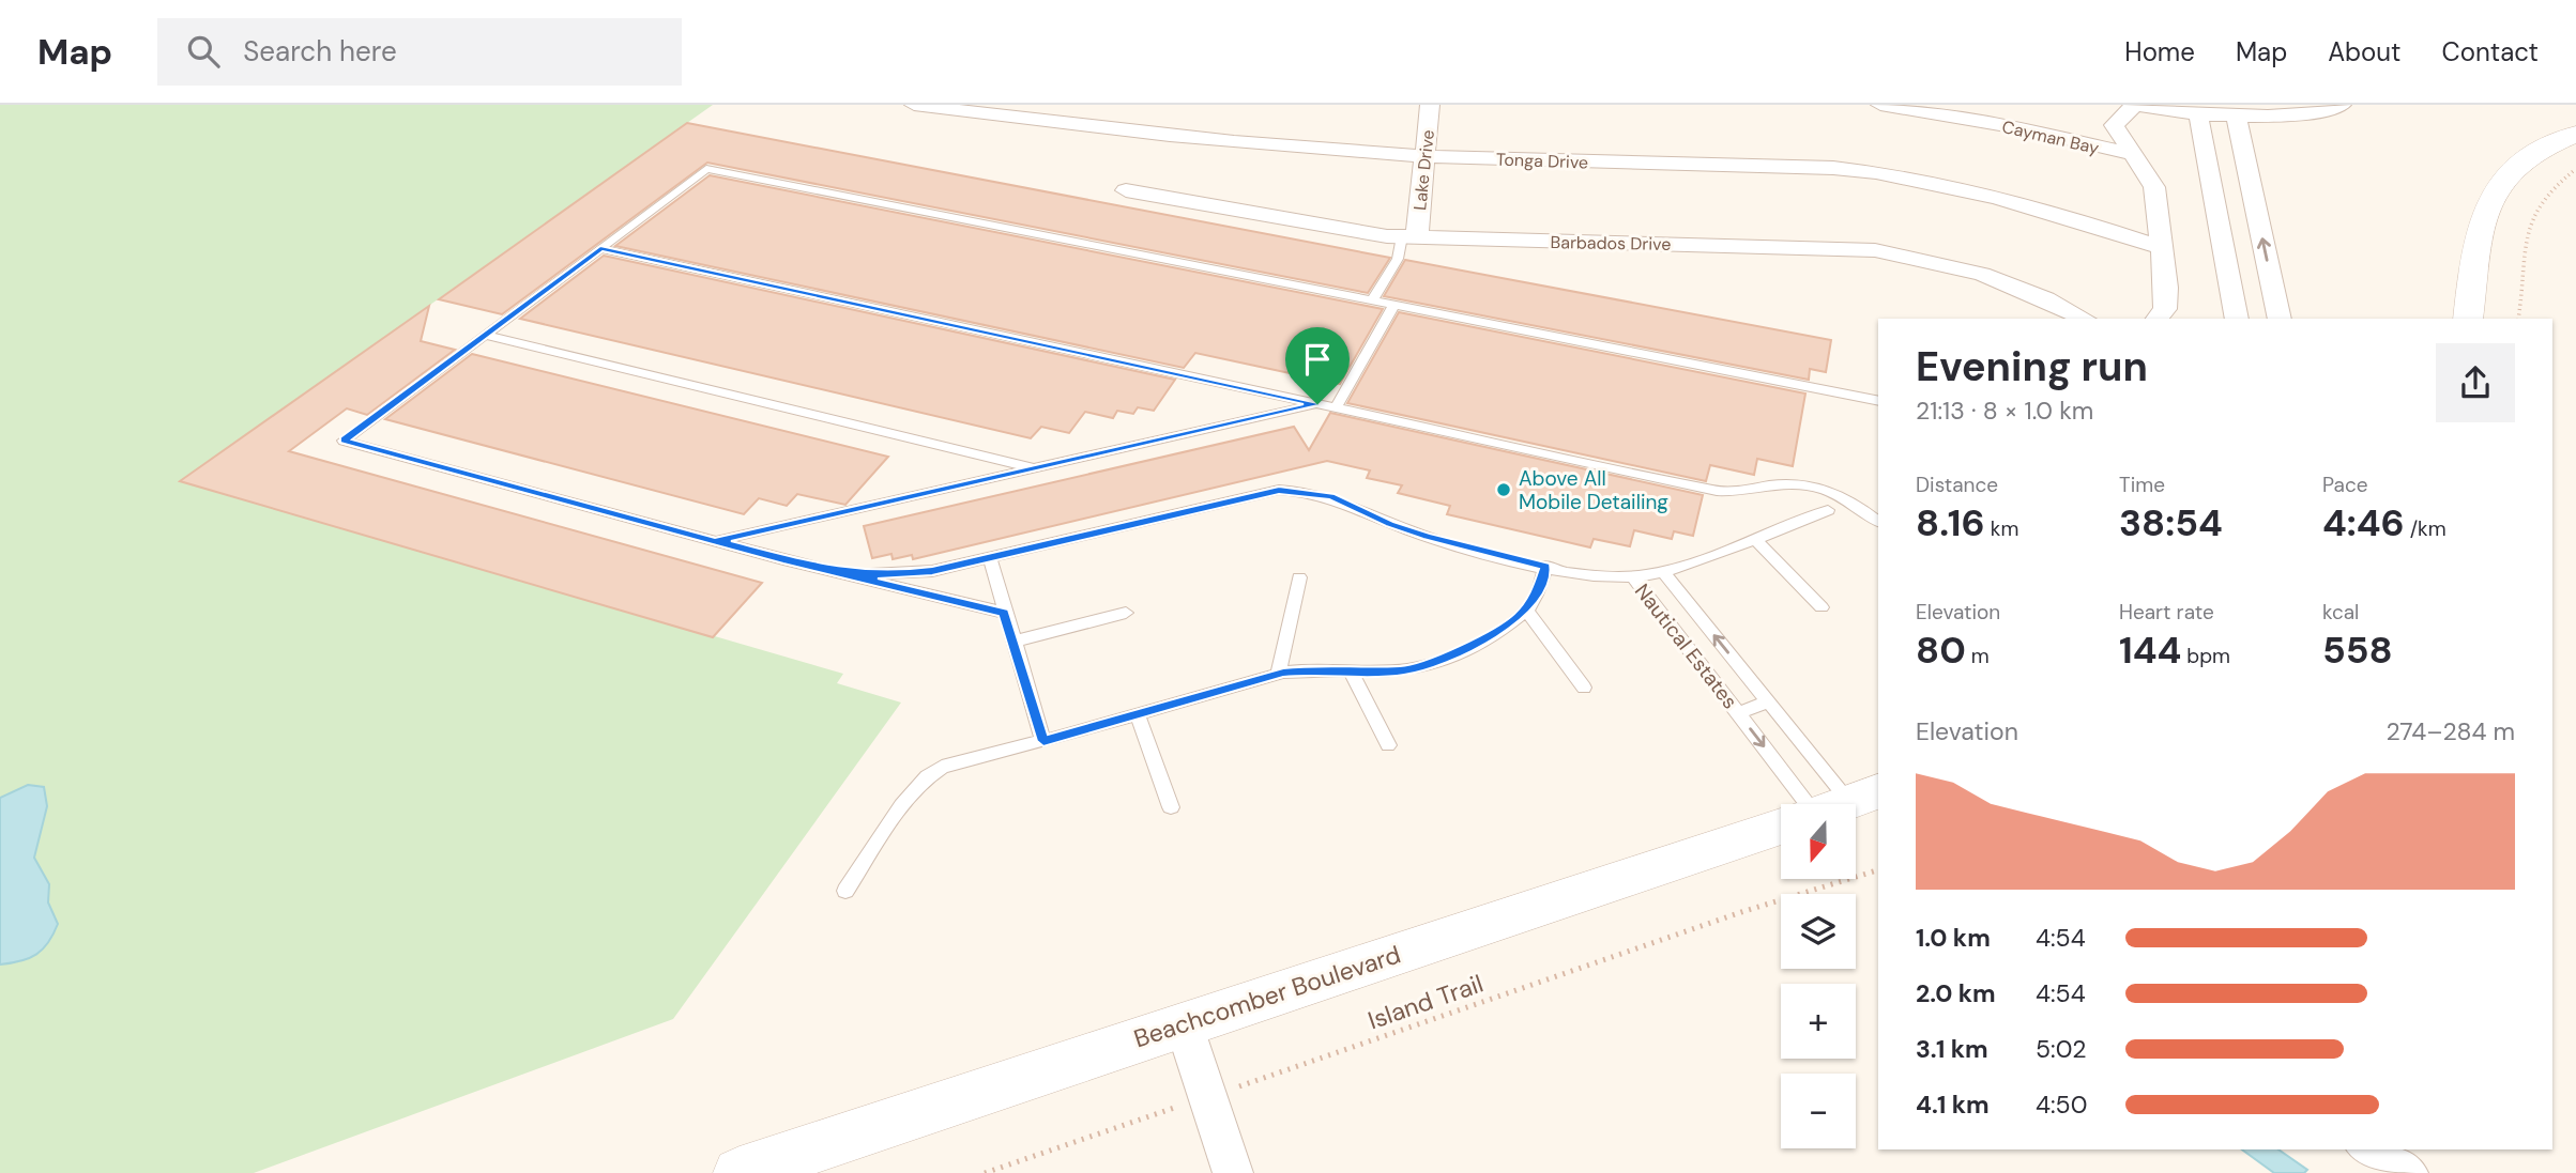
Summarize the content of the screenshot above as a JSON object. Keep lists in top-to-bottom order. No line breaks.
{"streets":{"street":["Cayman Bay","Tonga Drive","Lake Drive","Barbados Drive","Beachcomber Boulevard"],"lane":["Nautical Estates"],"path":["Island Trail"]},"crossings":[["Tonga Drive","Lake Drive"],["Lake Drive","Barbados Drive"]],"places":["Above All Mobile Detailing"],"north":"bottom","page":{"header":"Map","search":"Search here","nav":["Home","Map","About","Contact"],"heading":["Evening run","21:13 · 8 × 1.0 km"],"stats":[["Distance","8.16 km"],["Time","38:54"],["Pace","4:46 /km"],["Elevation","80 m"],["Heart rate","144 bpm"],["kcal","558"]],"chart":["Elevation","274–284 m"],"map_buttons":["+","−"],"list":[{"name":"1.0 km","note":"4:54"},{"name":"2.0 km","note":"4:54"},{"name":"3.1 km","note":"5:02"},{"name":"4.1 km","note":"4:50"}]}}
